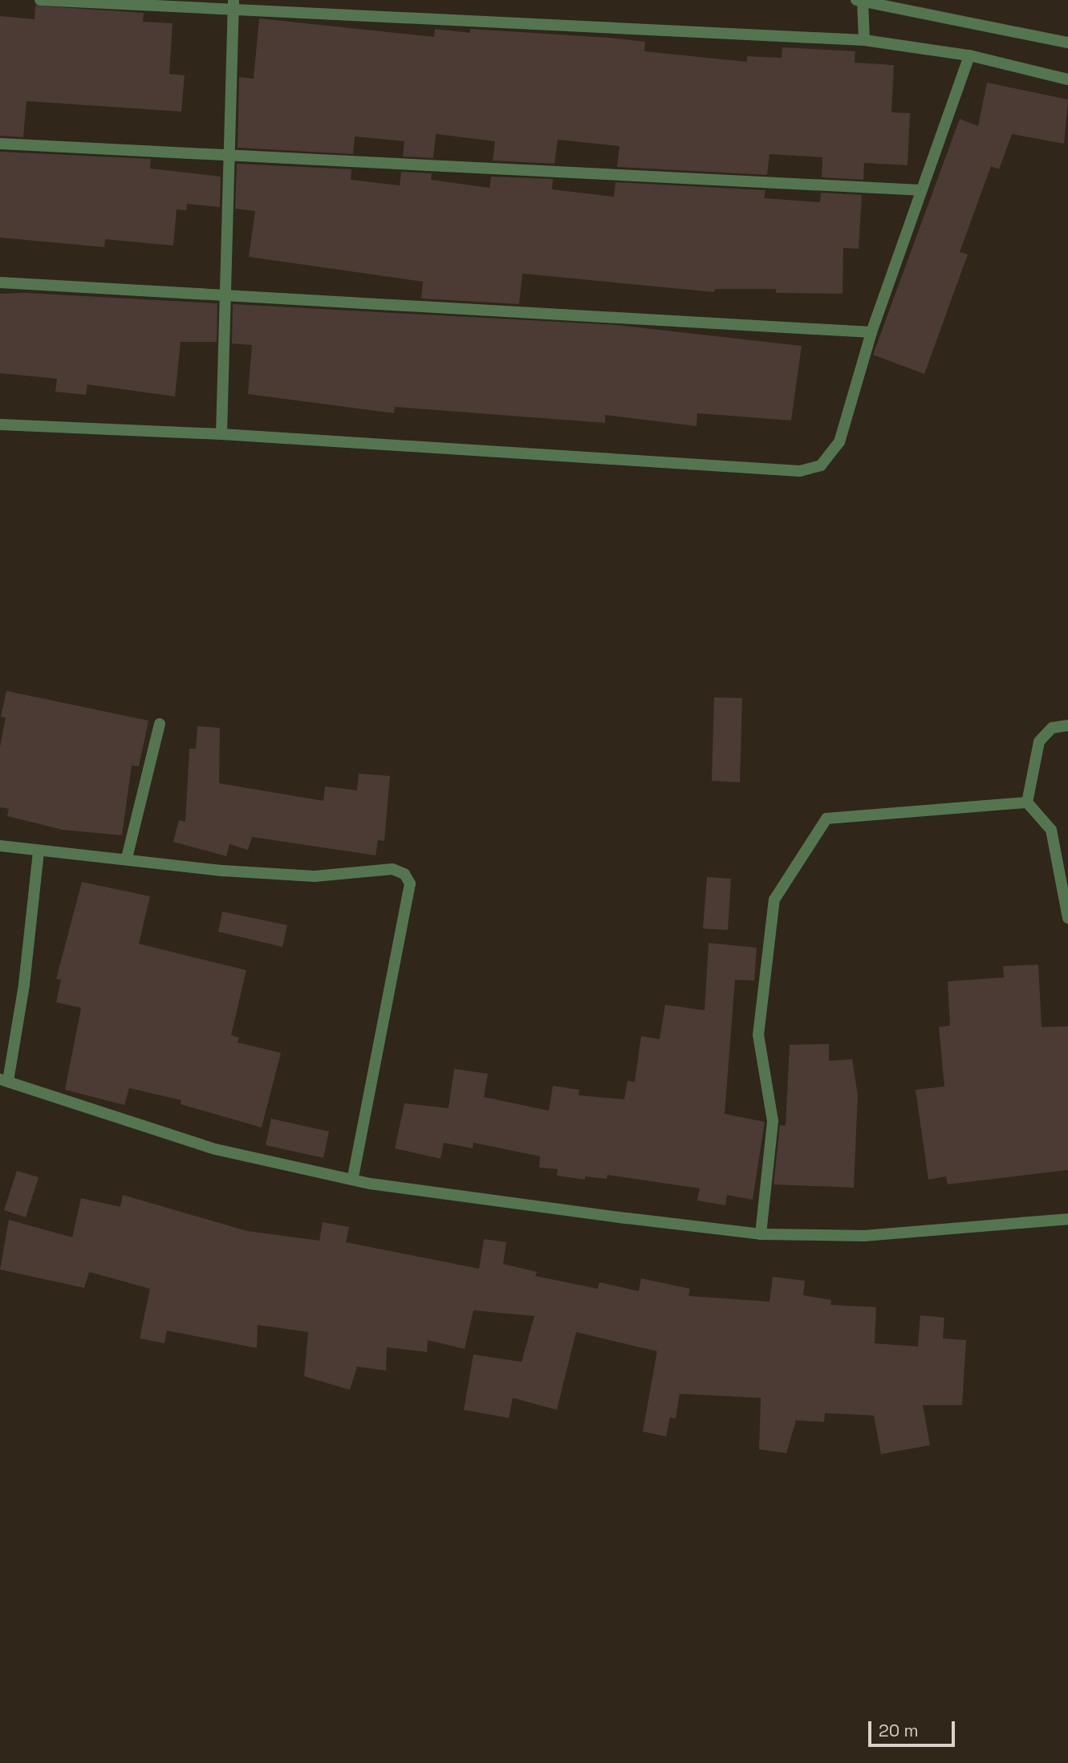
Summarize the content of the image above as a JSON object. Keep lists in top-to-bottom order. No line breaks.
{"scale_bar":"20 m"}
